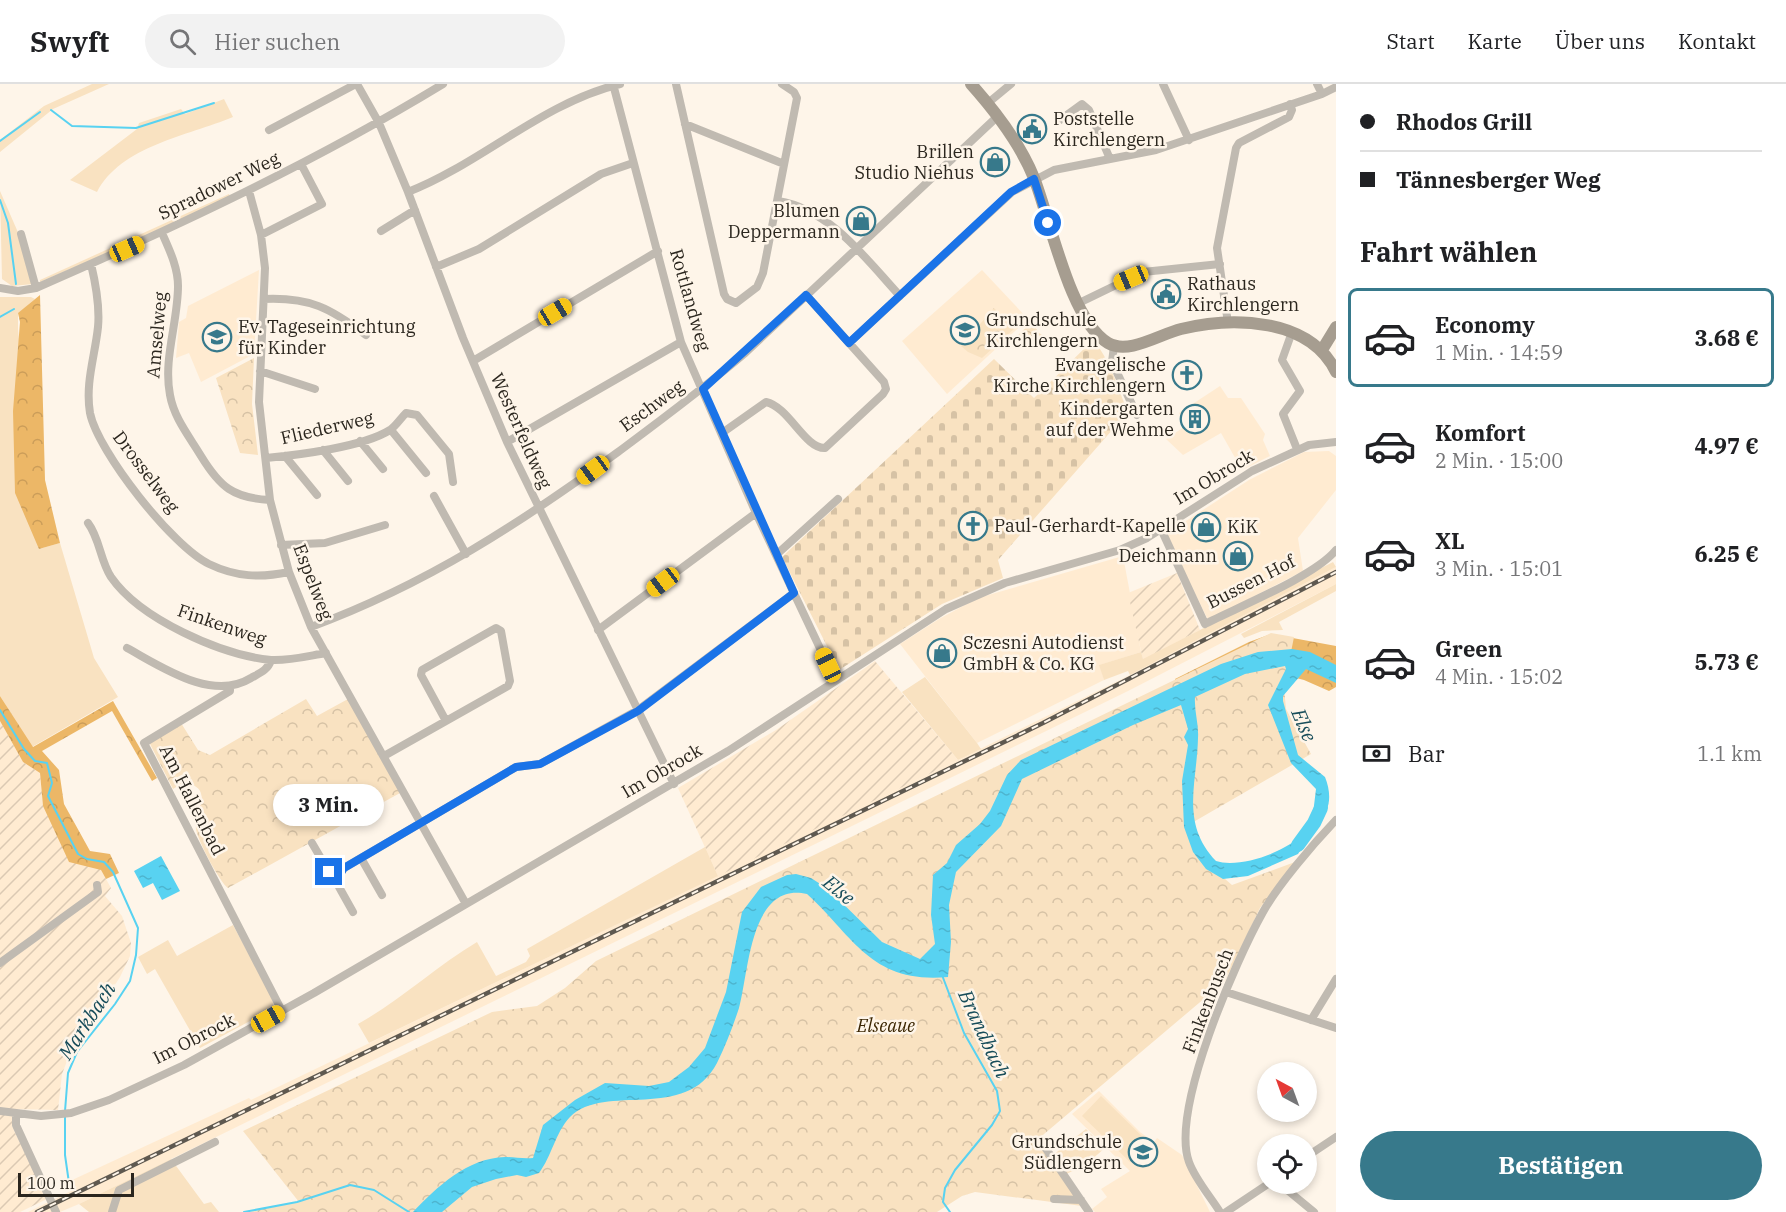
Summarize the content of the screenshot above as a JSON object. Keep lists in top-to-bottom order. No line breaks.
{"streets":{"street":["Spradower Weg","Rottlandweg","Amselweg","Eschweg","Fliederweg","Westerfeldweg","Drosselweg","Im Obrock","Espelweg","Bussen Hof","Finkenweg","Am Hallenbad","Finkenbusch"]},"crossings":[["Spradower Weg","Amselweg"],["Spradower Weg","Westerfeldweg"],["Spradower Weg","Drosselweg"],["Spradower Weg","Espelweg"],["Rottlandweg","Eschweg"],["Rottlandweg","Im Obrock"],["Amselweg","Espelweg"],["Eschweg","Westerfeldweg"],["Eschweg","Espelweg"],["Fliederweg","Espelweg"],["Westerfeldweg","Im Obrock"],["Drosselweg","Espelweg"],["Im Obrock","Espelweg"],["Im Obrock","Bussen Hof"],["Im Obrock","Am Hallenbad"],["Espelweg","Finkenweg"],["Finkenweg","Am Hallenbad"]],"water":["Else","Markbach","Brandbach"],"parks":["Elseaue"],"places":{"public building":["Poststelle Kirchlengern","Rathaus Kirchlengern"],"shop":["Brillen Studio Niehus","Blumen Deppermann","KiK","Deichmann","Sczesni Autodienst GmbH & Co. KG"],"school or university":["Grundschule Kirchlengern","Ev. Tageseinrichtung für Kinder","Grundschule Südlengern"],"church":["Evangelische Kirche Kirchlengern","Paul-Gerhardt-Kapelle"],"building":["Kindergarten auf der Wehme"]},"scale_bar":"100 m","north":"top left","page":{"header":"Swyft","search":"Hier suchen","nav":["Start","Karte","Über uns","Kontakt"],"banner":["Rhodos Grill","Tännesberger Weg"],"heading":"Fahrt wählen","list":[{"name":"Economy","note":"1 Min. · 14:59","value":"3.68 €"},{"name":"Komfort","note":"2 Min. · 15:00","value":"4.97 €"},{"name":"XL","note":"3 Min. · 15:01","value":"6.25 €"},{"name":"Green","note":"4 Min. · 15:02","value":"5.73 €"}],"pay":["Bar","1.1 km"],"bubble":"3 Min.","buttons":"Bestätigen","scale":"100 m"}}
